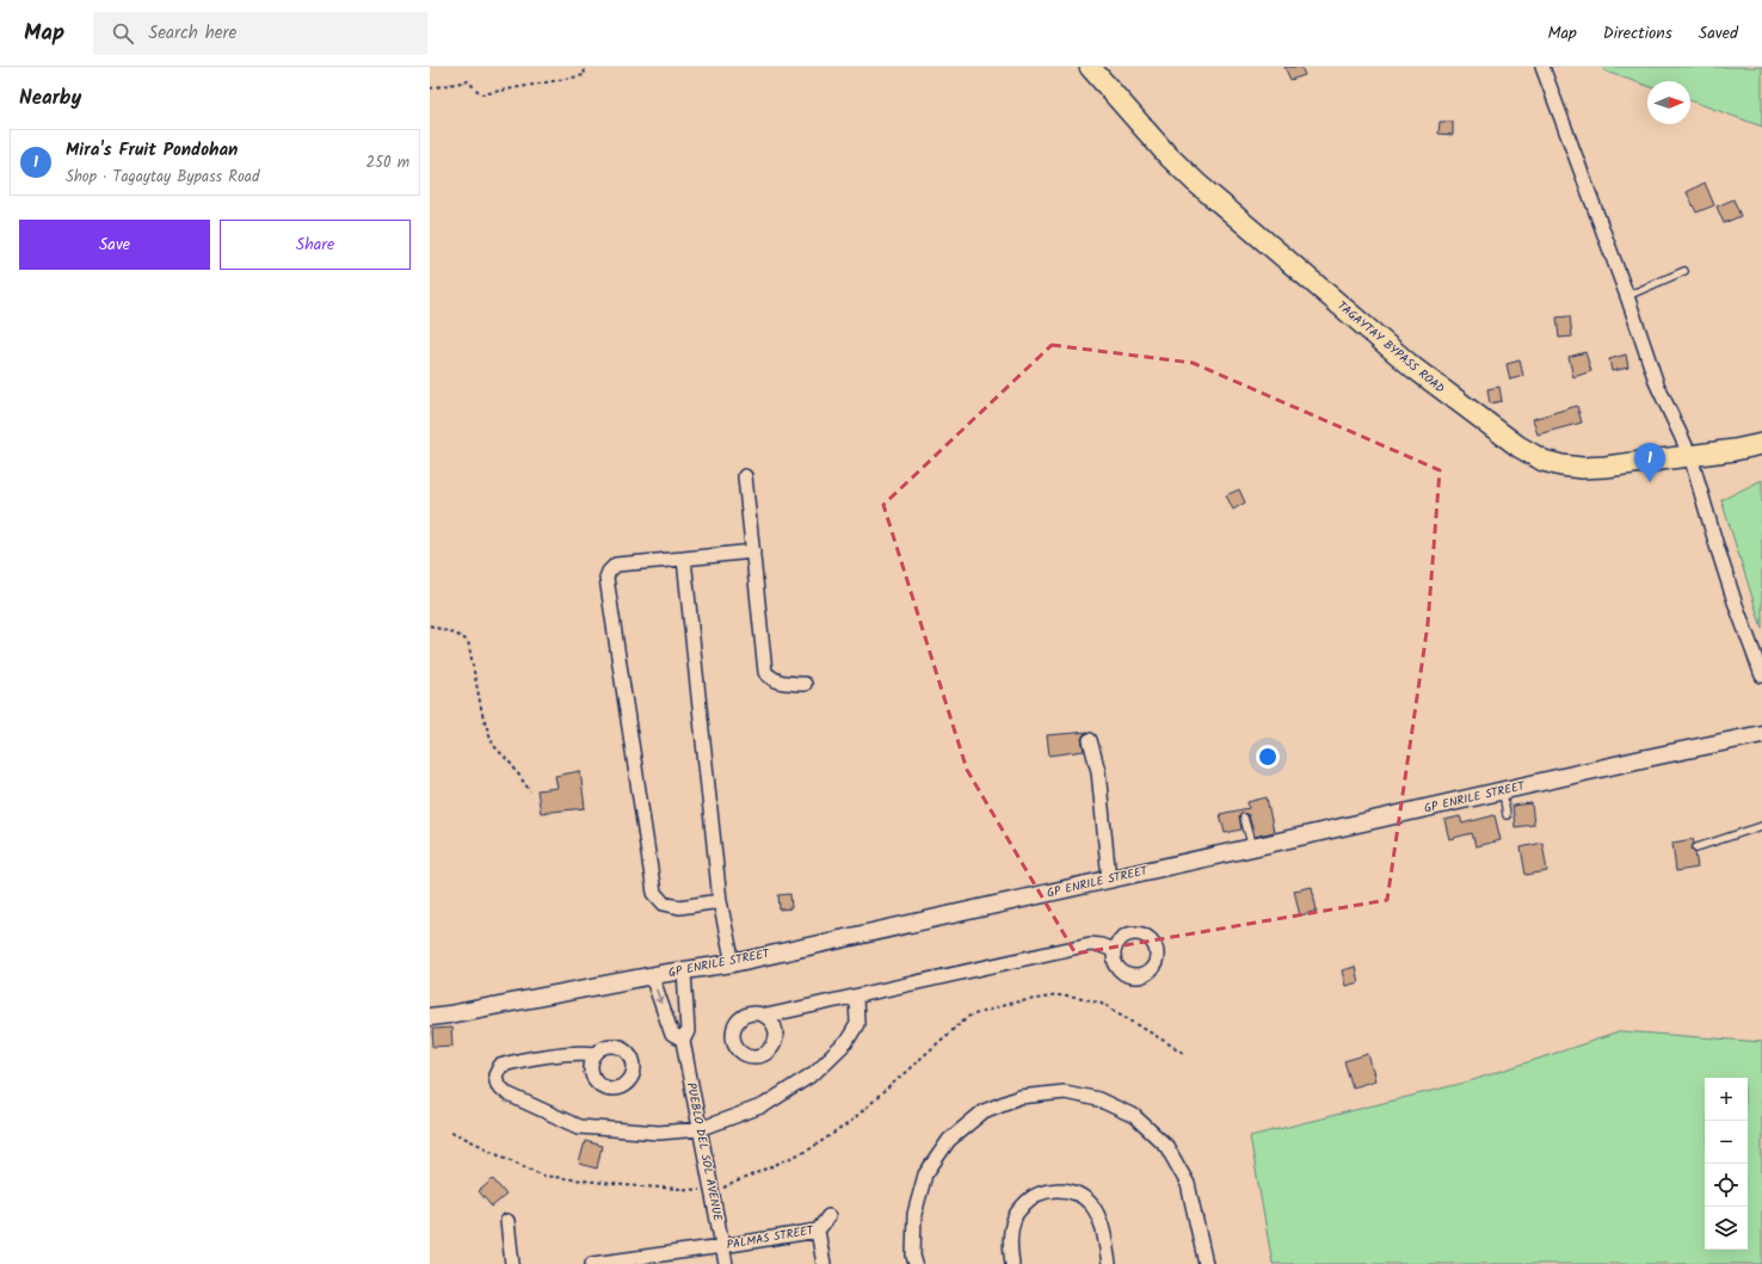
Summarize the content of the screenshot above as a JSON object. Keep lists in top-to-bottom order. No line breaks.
{"streets":{"main road":["TAGAYTAY BYPASS ROAD"],"street":["GP ENRILE STREET","PUEBLO DEL SOL AVENUE","PALMAS STREET"]},"crossings":[["GP ENRILE STREET","PUEBLO DEL SOL AVENUE"],["PUEBLO DEL SOL AVENUE","PALMAS STREET"]],"north":"right","page":{"header":"Map","search":"Search here","nav":["Map","Directions","Saved"],"heading":"Nearby","list":[{"mark":"1","name":"Mira's Fruit Pondohan","note":"Shop · Tagaytay Bypass Road","value":"250 m"}],"buttons":["Save","Share"],"pins":"1","map_buttons":["+","−"]}}
